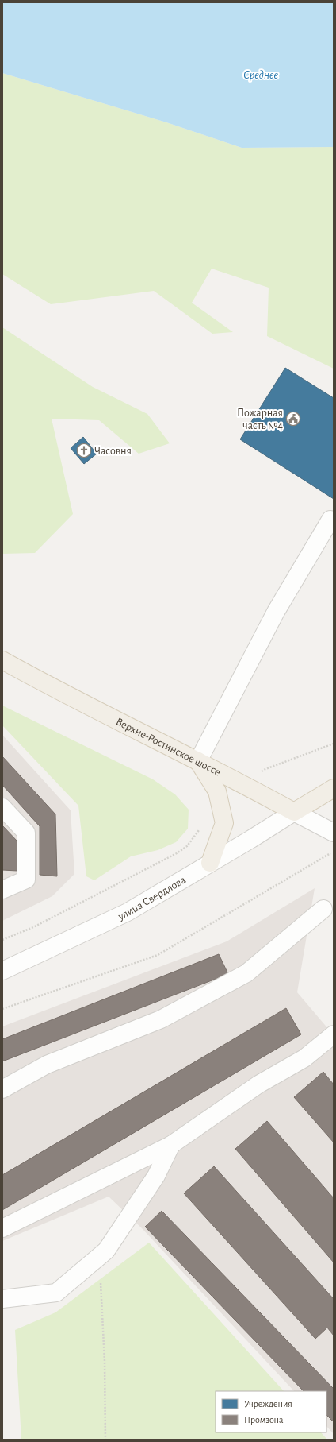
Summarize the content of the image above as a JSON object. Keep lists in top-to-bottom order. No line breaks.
{"streets":{"main road":["Верхне-Ростинское шоссе"],"street":["улица Свердлова"]},"crossings":[["Верхне-Ростинское шоссе","улица Свердлова"]],"water":["Среднее"],"places":{"public building":["Пожарная часть №4"],"church":["Часовня"]},"legend":["Учреждения","Промзона"]}
